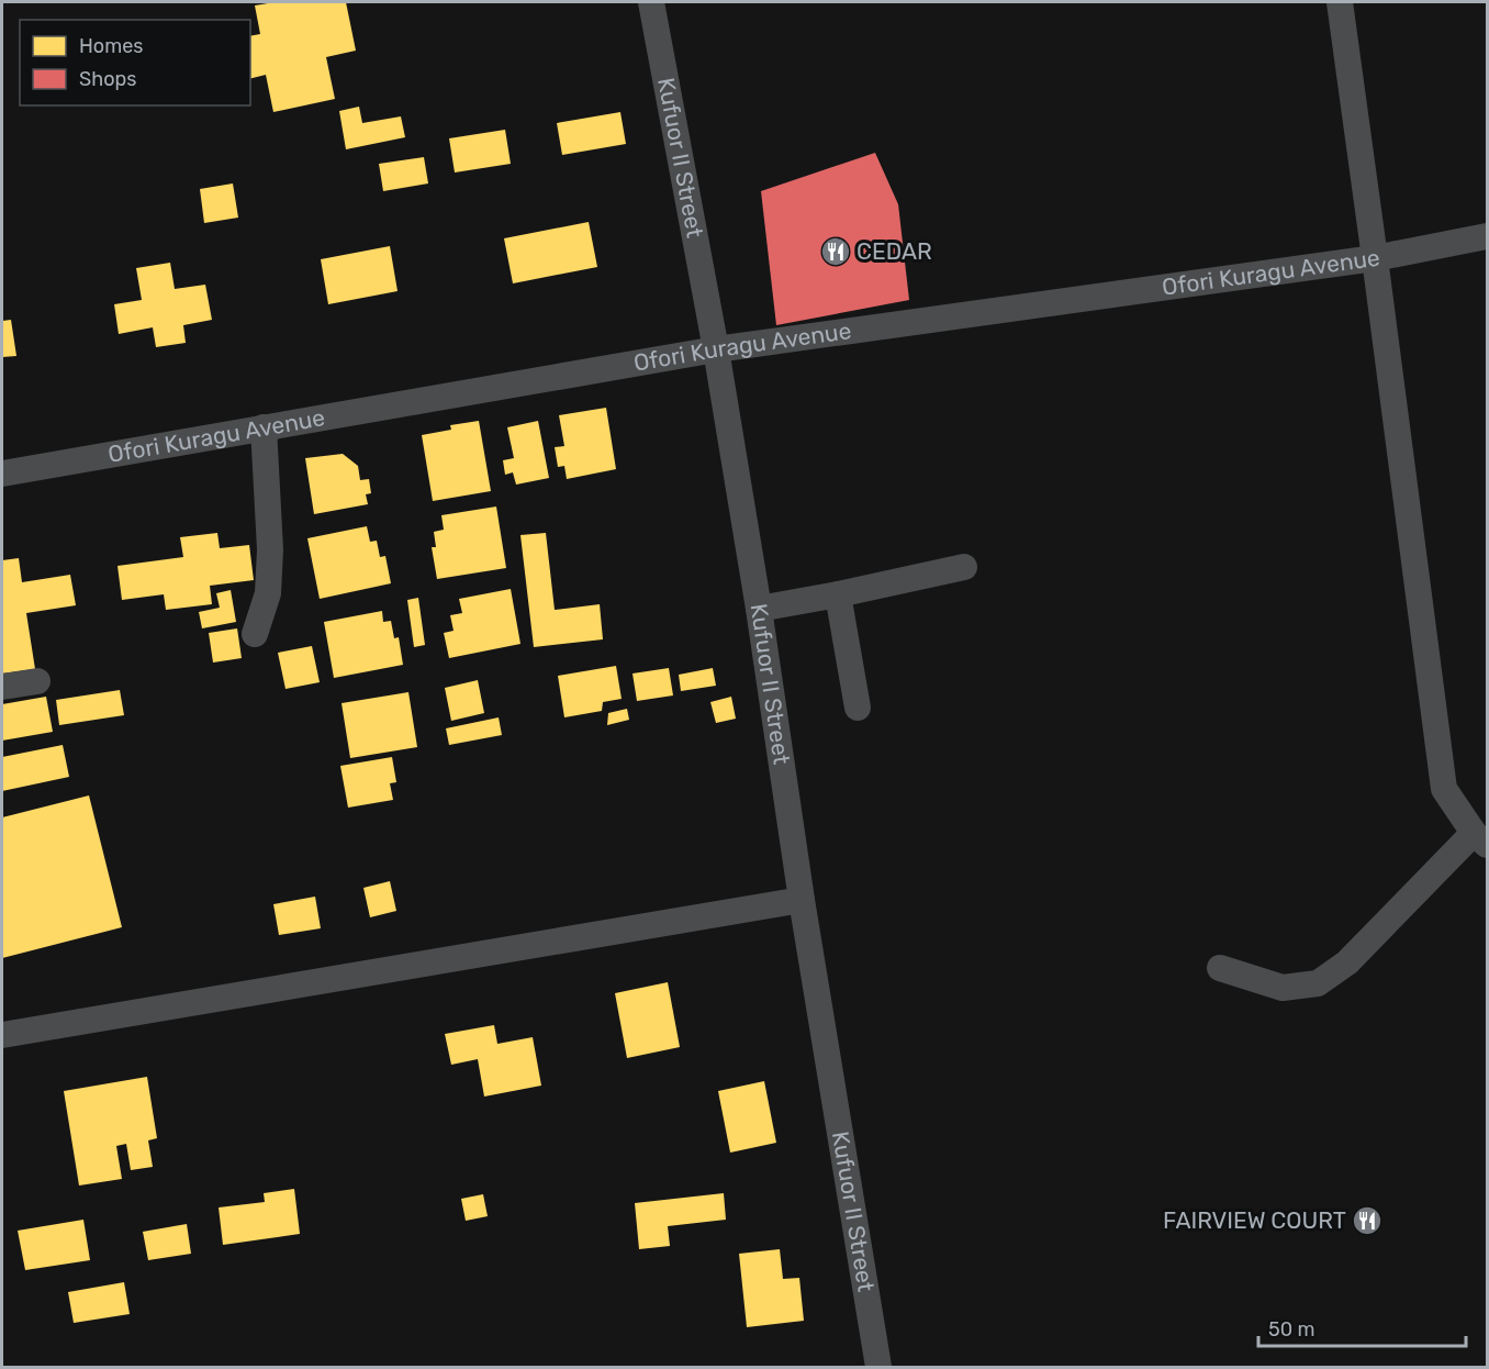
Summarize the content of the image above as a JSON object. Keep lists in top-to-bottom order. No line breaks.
{"streets":{"street":["Kufuor II Street","Ofori Kuragu Avenue"]},"crossings":[["Kufuor II Street","Ofori Kuragu Avenue"]],"places":{"restaurant":["CEDAR","FAIRVIEW COURT"]},"legend":["Homes","Shops"],"scale_bar":"50 m"}
